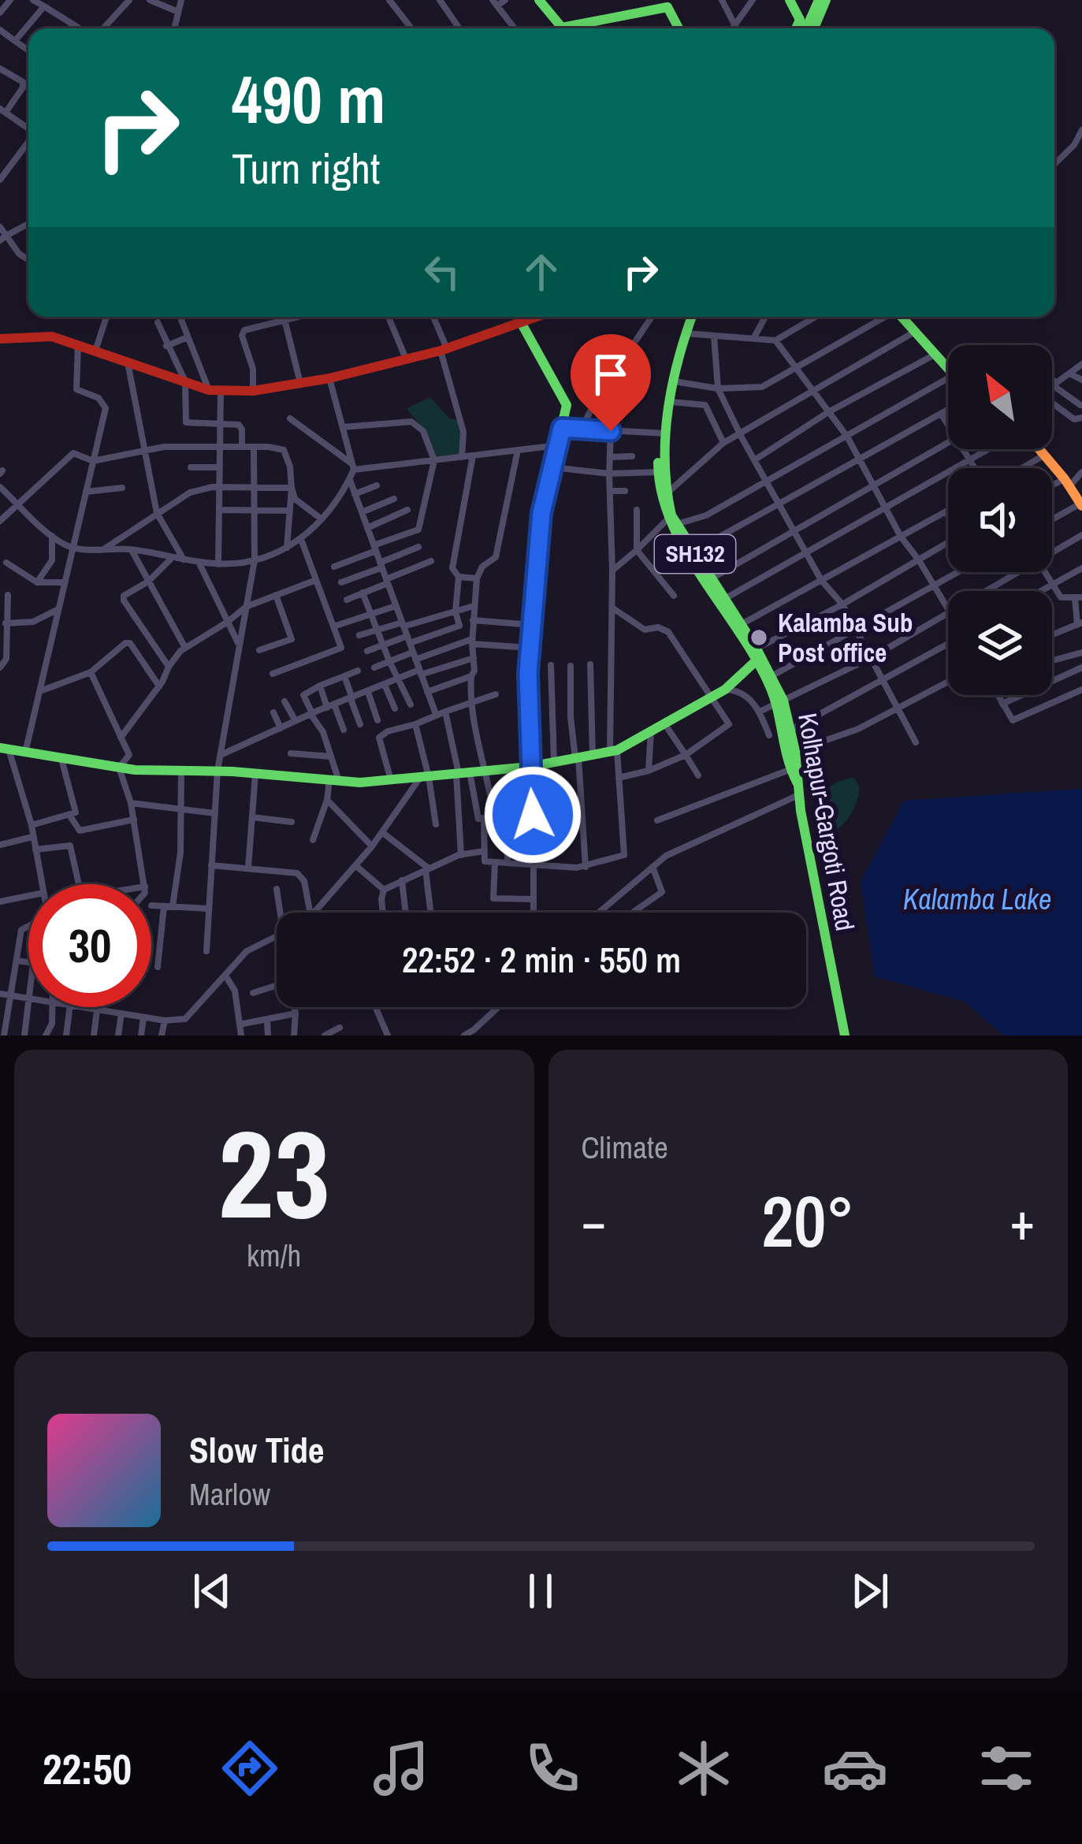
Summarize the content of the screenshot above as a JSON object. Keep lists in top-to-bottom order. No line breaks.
{"streets":{"main road":["SH132","Kolhapur-Gargoti Road"]},"water":["Kalamba Lake"],"places":["Kalamba Sub Post office"],"north":"top left","page":{"turn":["490 m","Turn right"],"limit":"30","trip":"22:52 · 2 min · 550 m","tile":[["23","km/h"],"Climate"],"heat":["−","20°","+"],"song":["Slow Tide","Marlow"],"tabs":"22:50"}}
